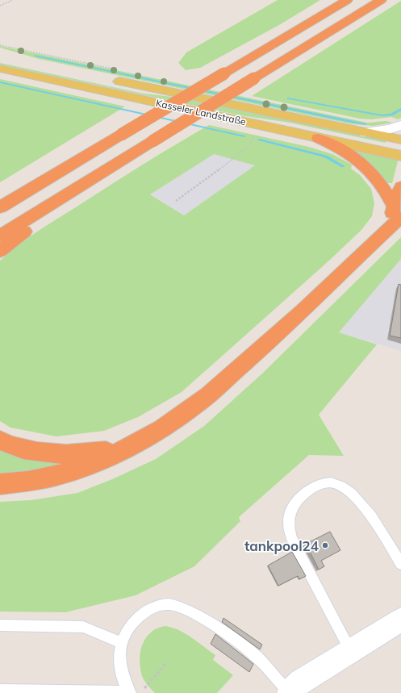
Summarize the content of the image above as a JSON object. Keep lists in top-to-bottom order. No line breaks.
{"streets":{"main road":["Kasseler Landstraße"]},"places":["tankpool24"]}
